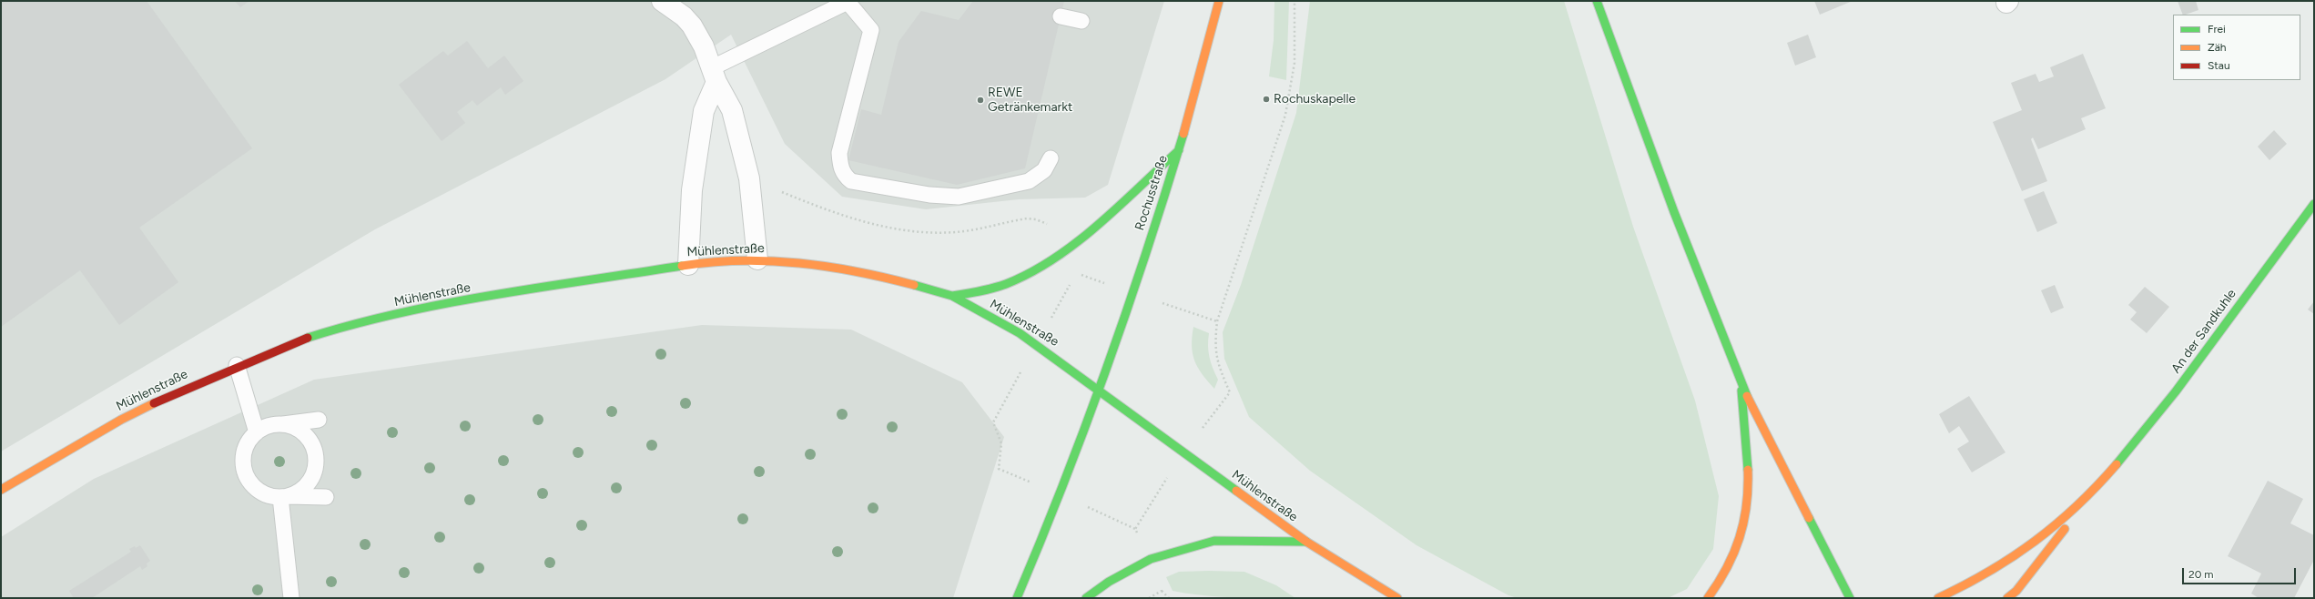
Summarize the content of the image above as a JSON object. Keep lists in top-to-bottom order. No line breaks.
{"streets":{"main road":["Rochusstraße","Mühlenstraße","An der Sandkuhle"]},"crossings":[["Rochusstraße","Mühlenstraße"]],"places":["Rochuskapelle","REWE Getränkemarkt"],"legend":["Frei","Zäh","Stau"],"scale_bar":"20 m"}
